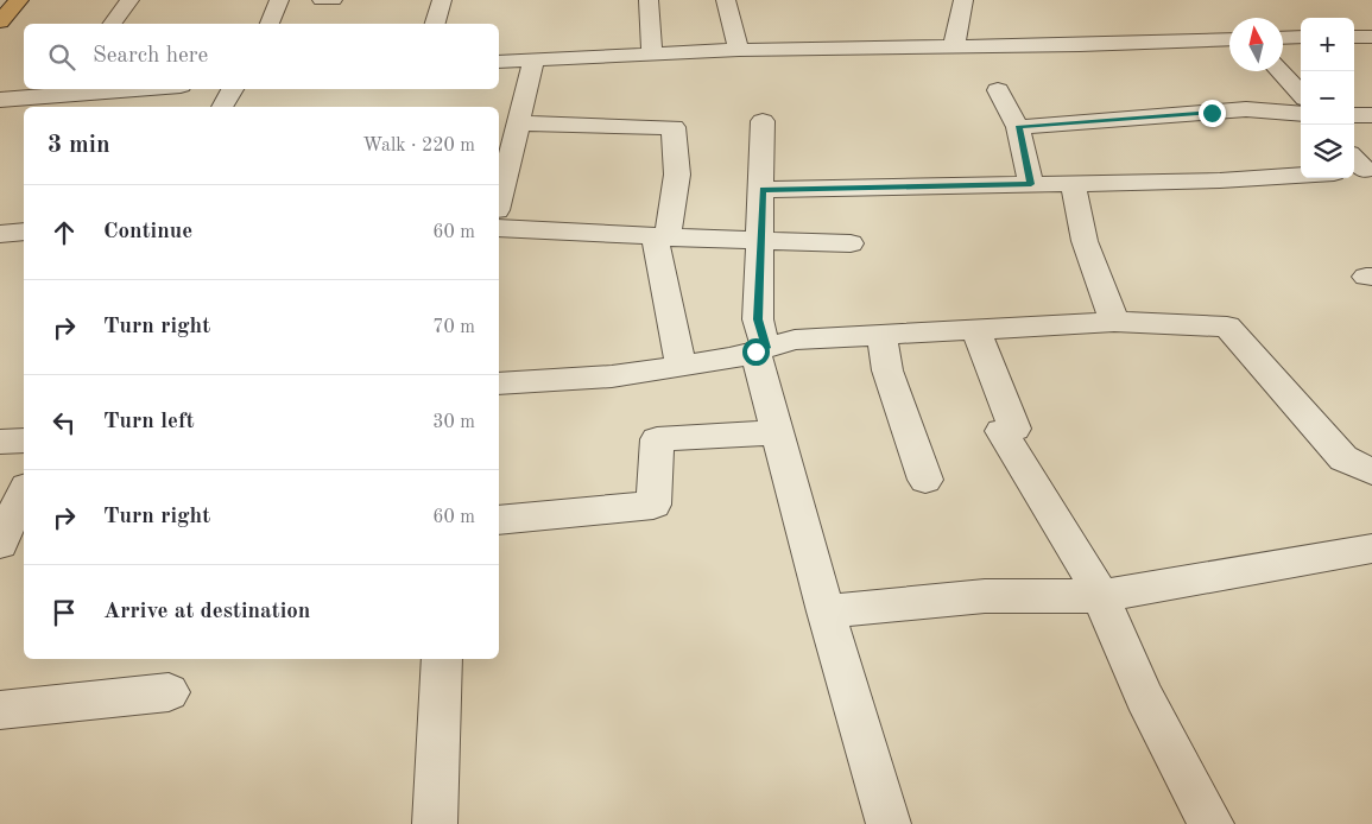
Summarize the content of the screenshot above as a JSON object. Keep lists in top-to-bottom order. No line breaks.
{"north":"top","page":{"map_buttons":["+","−"],"search":"Search here","heading":["3 min","Walk · 220 m"],"list":[["Continue","60 m"],["Turn right","70 m"],["Turn left","30 m"],["Turn right","60 m"],"Arrive at destination"]}}
